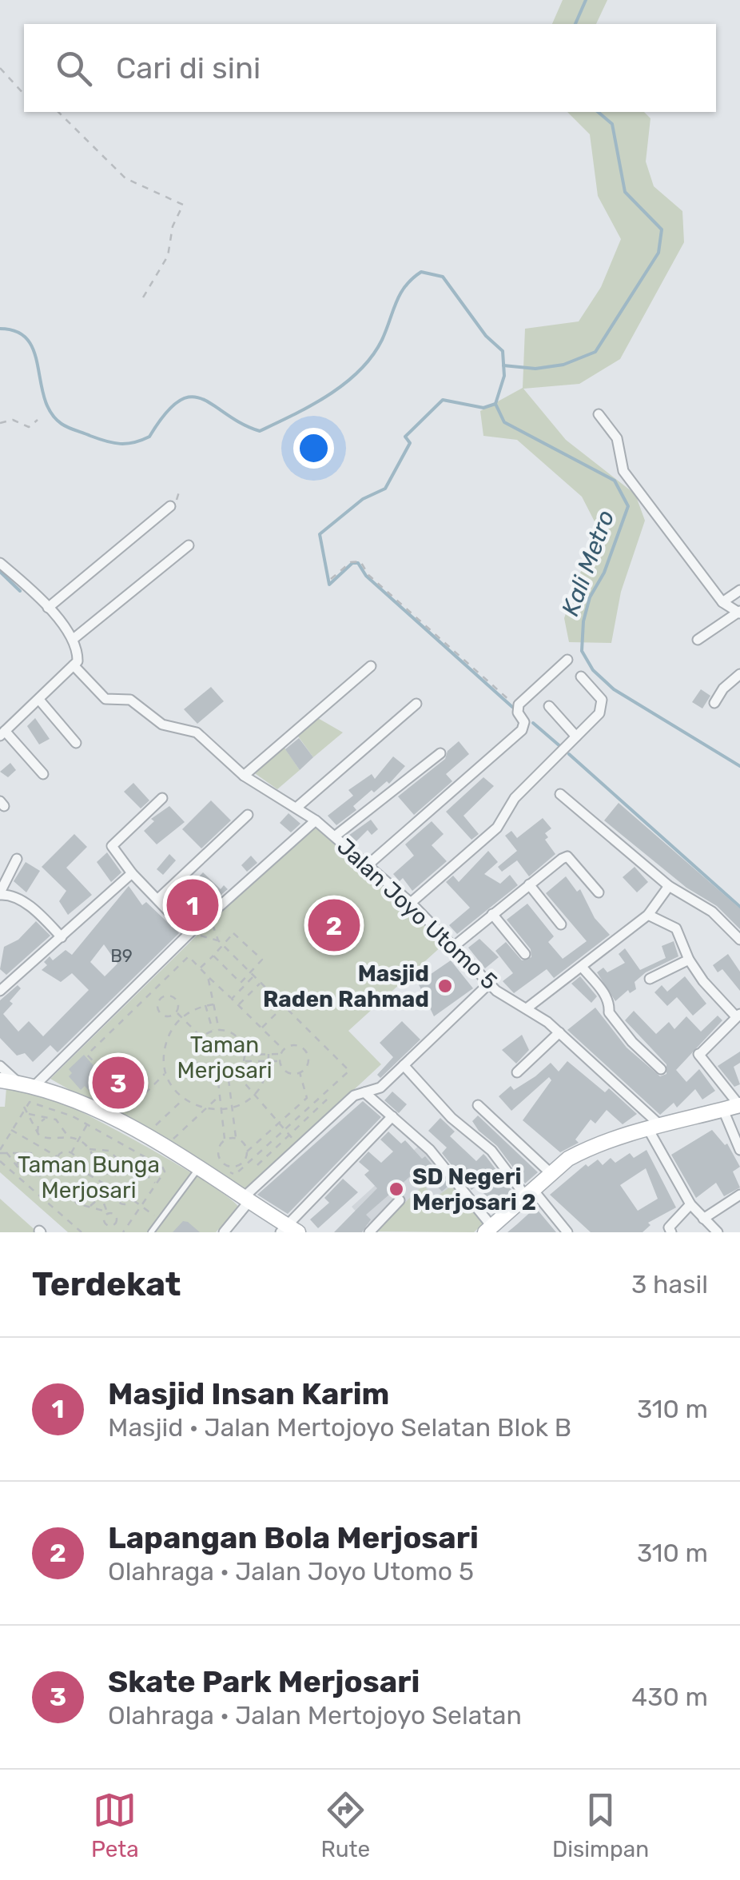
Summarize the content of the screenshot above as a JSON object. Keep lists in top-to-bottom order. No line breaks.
{"streets":{"street":["Jalan Joyo Utomo 5"]},"water":["Kali Metro"],"parks":["Taman Merjosari","Taman Bunga Merjosari"],"places":["Masjid Raden Rahmad","SD Negeri Merjosari 2"],"house_numbers":["B9"],"page":{"search":"Cari di sini","pins":["1","2","3"],"heading":["Terdekat","3 hasil"],"list":[{"mark":"1","name":"Masjid Insan Karim","note":"Masjid · Jalan Mertojoyo Selatan Blok B","value":"310 m"},{"mark":"2","name":"Lapangan Bola Merjosari","note":"Olahraga · Jalan Joyo Utomo 5","value":"310 m"},{"mark":"3","name":"Skate Park Merjosari","note":"Olahraga · Jalan Mertojoyo Selatan","value":"430 m"}],"nav":["Peta","Rute","Disimpan"]}}
